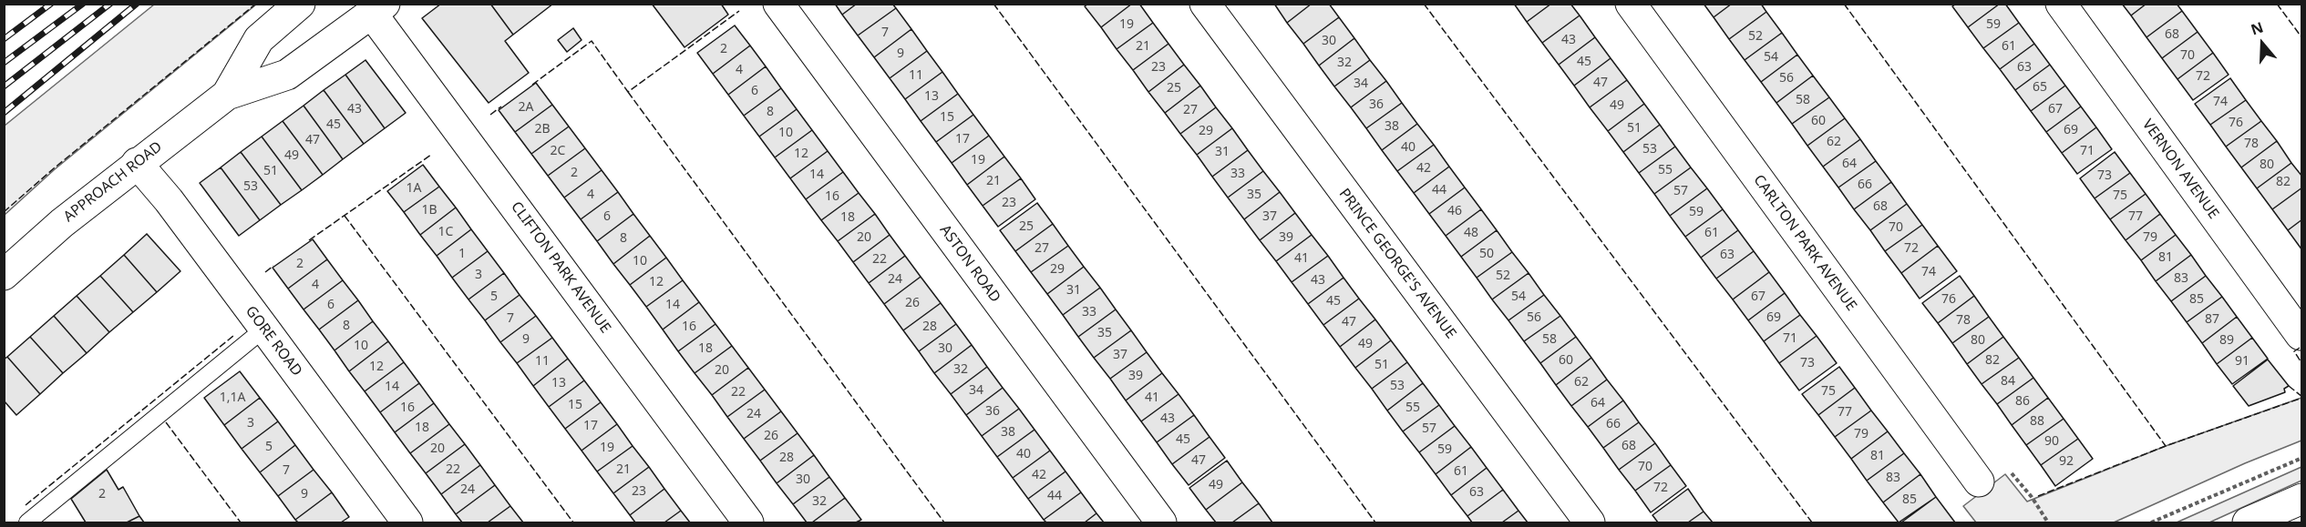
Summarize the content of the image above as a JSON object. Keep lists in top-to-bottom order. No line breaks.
{"streets":{"street":["VERNON AVENUE","APPROACH ROAD","CARLTON PARK AVENUE","ASTON ROAD","PRINCE GEORGE'S AVENUE","CLIFTON PARK AVENUE","GORE ROAD"]},"crossings":[["APPROACH ROAD","CLIFTON PARK AVENUE"],["APPROACH ROAD","GORE ROAD"]],"house_numbers":["19","59","7","68","52","43","30","21","61","2","9","70","54","45","32","23","63","4","11","72","56","47","34","65","25","6","13","58","74","36","49","2A","43","67","27","8","15","60","76","45","38","51","2B","69","29","10","17","47","62","78","40","53","2C","71","31","12","49","19","64","80","42","55","51","2","33","14","73","21","82","66","53","1A","44","57","4","35","75","16","23","68","1B","46","59","6","37","77","18","25","70","1C","48","61","20","39","79","8","27","72","1","50","63","81","41","22","10","2","29","74","3","52","83","24","43","12","4","31","5","54","67","76","85","45","26","6","14","33","56","69","7","87","78","47","8","16","28","35","71","9","58","80","89","49","10","18","30","37","60","82","11","91","73","51","12","32","20","39","84","62","13","53","14","34","75","22","1,1A","41","86","64","15","16","55","36","77","24","43","88","3","66","17","18","57","38","79","26","45","90","68","5","19","20","59","40","81","28","47","92","70","22","21","7","61","42","83","30","49","72","24","23","63","2","9","44","85","32"],"north":"top"}
